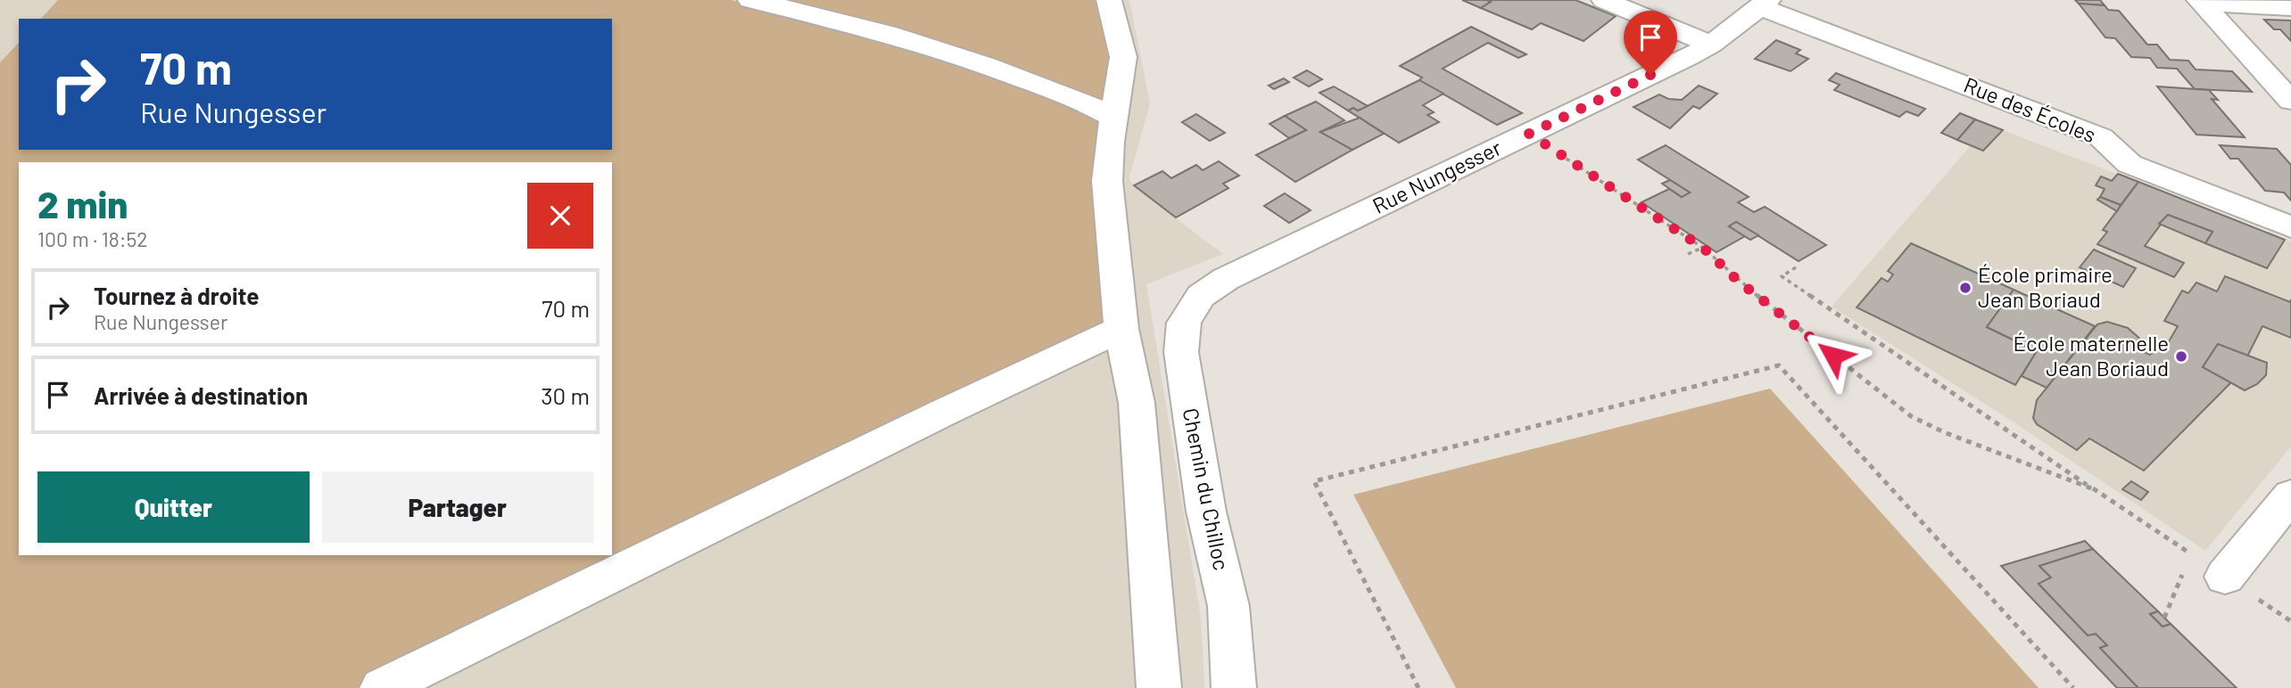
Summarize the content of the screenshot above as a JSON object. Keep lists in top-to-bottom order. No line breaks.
{"streets":{"street":["Rue des Écoles","Rue Nungesser","Chemin du Chilloc"]},"crossings":[["Rue des Écoles","Rue Nungesser"],["Rue Nungesser","Chemin du Chilloc"]],"places":["École primaire Jean Boriaud","École maternelle Jean Boriaud"],"page":{"turn":["70 m","Rue Nungesser"],"heading":["2 min","100 m · 18:52"],"list":[{"name":"Tournez à droite","note":"Rue Nungesser","value":"70 m"},{"name":"Arrivée à destination","value":"30 m"}],"buttons":["Quitter","Partager"]}}
